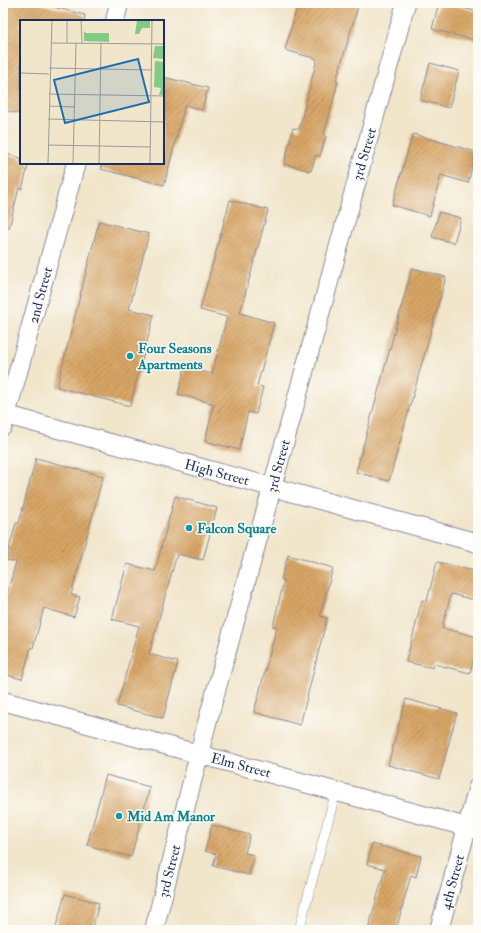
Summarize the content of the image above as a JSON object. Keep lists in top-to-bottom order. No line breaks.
{"streets":{"street":["3rd Street","2nd Street","High Street","Elm Street","4th Street"]},"crossings":[["3rd Street","High Street"],["3rd Street","Elm Street"],["2nd Street","High Street"],["Elm Street","4th Street"]],"places":["Four Seasons Apartments","Falcon Square","Mid Am Manor"]}
